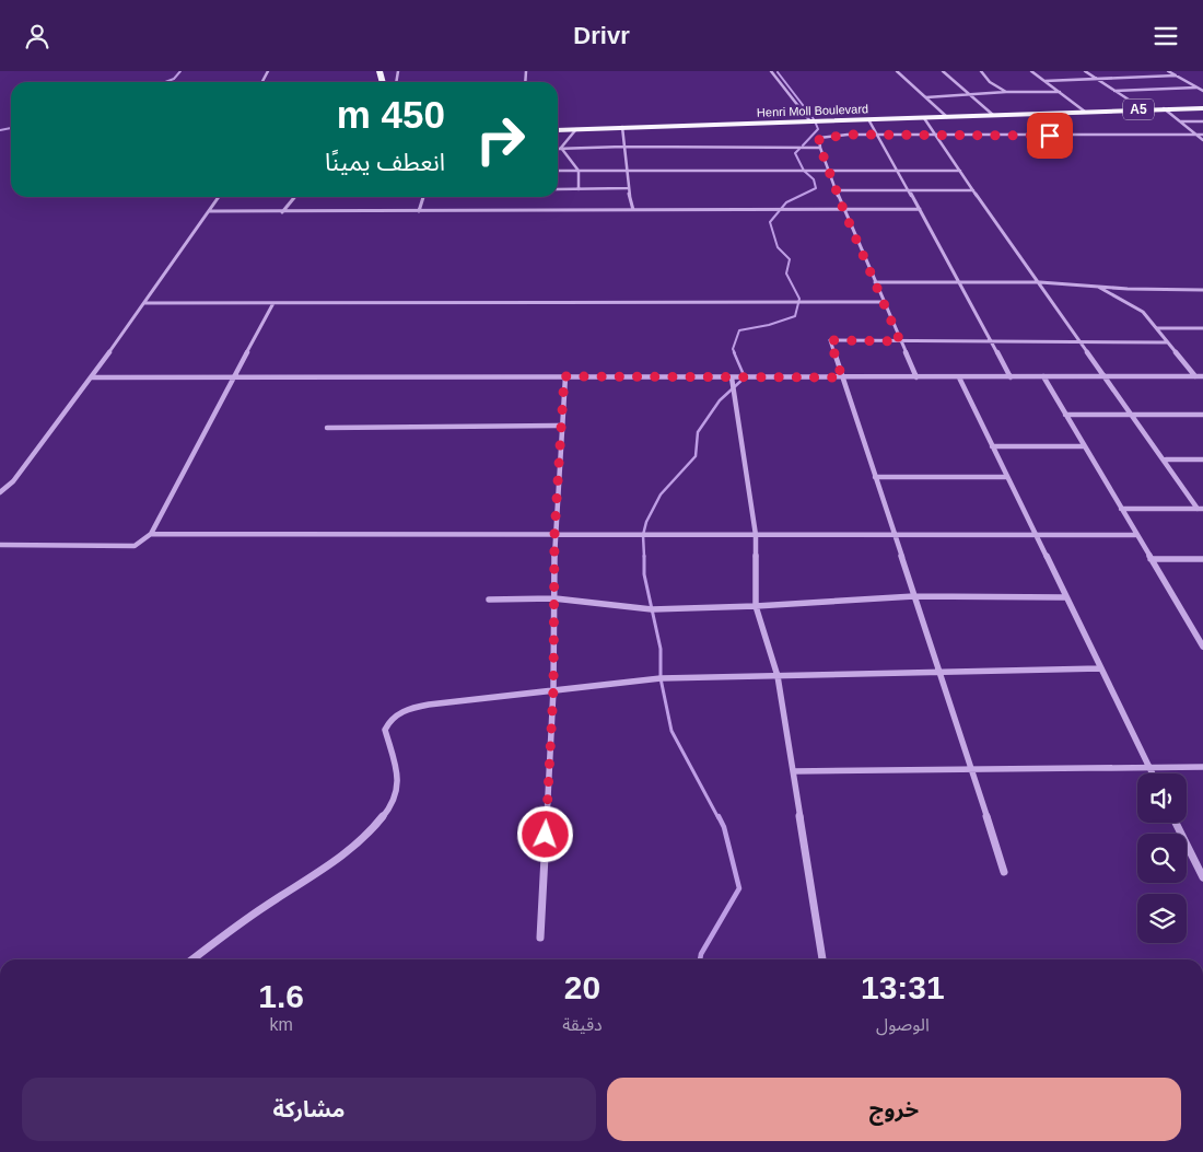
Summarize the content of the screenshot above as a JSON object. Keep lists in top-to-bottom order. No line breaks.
{"streets":{"highway":["A5","Henri Moll Boulevard"]},"crossings":[["A5","Henri Moll Boulevard"]],"page":{"header":"Drivr","turn":["450 m","انعطف يمينًا"],"eta":["13:31","الوصول","20","دقيقة","1.6","km"],"buttons":["خروج","مشاركة"]}}
